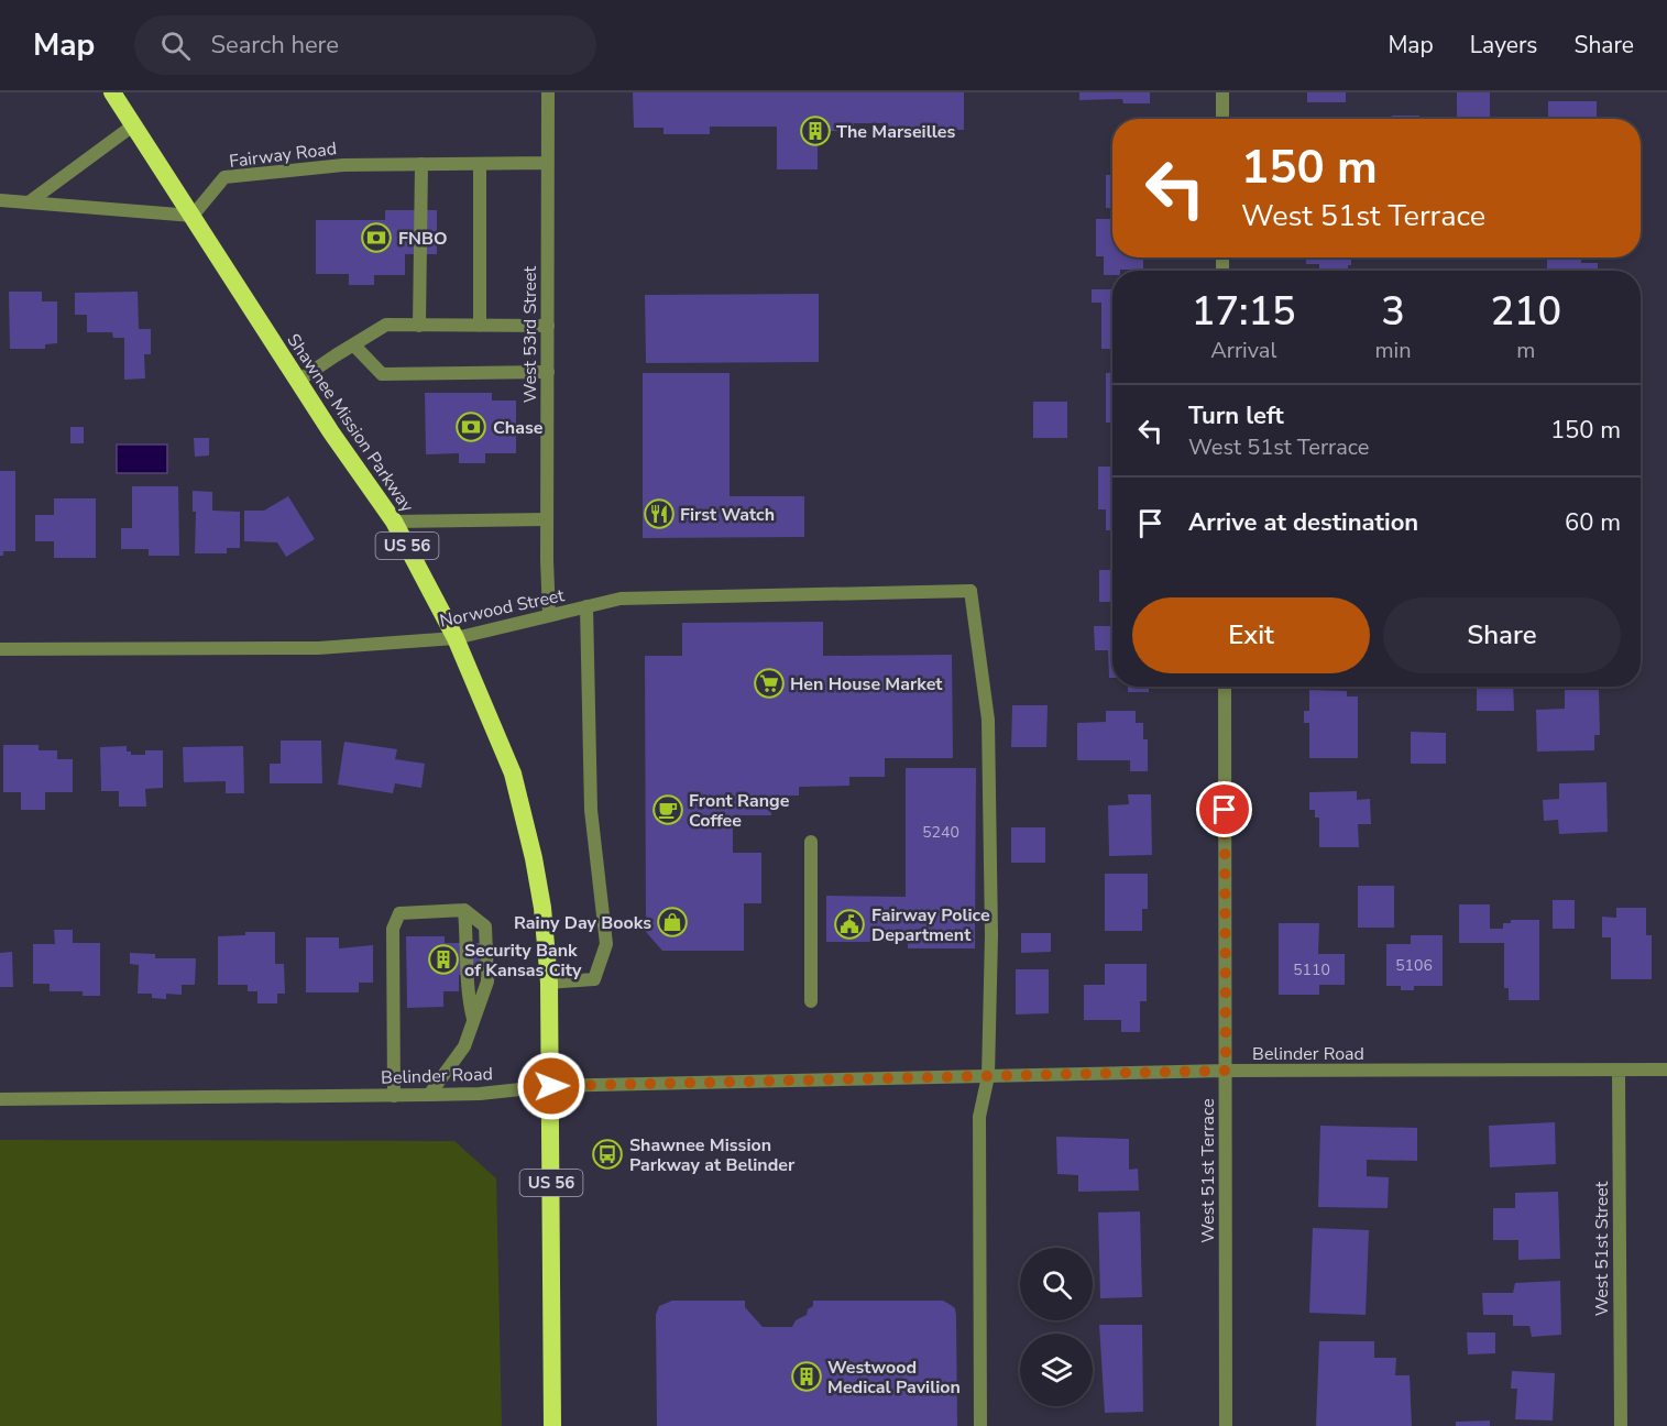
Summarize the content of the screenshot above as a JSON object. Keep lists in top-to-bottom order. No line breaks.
{"streets":{"highway":["Shawnee Mission Parkway","US 56"],"street":["Fairway Road","West 53rd Street","Norwood Street","Belinder Road","West 51st Terrace","West 51st Street"]},"crossings":[["Fairway Road","West 53rd Street"],["Fairway Road","Shawnee Mission Parkway"],["West 53rd Street","Norwood Street"],["Shawnee Mission Parkway","Norwood Street"],["Shawnee Mission Parkway","Belinder Road"],["Norwood Street","Belinder Road"],["Belinder Road","West 51st Terrace"],["Belinder Road","West 51st Street"]],"places":{"building":["The Marseilles","Security Bank of Kansas City","Westwood Medical Pavilion"],"bank":["FNBO","Chase"],"restaurant":["First Watch"],"supermarket":["Hen House Market"],"cafe":["Front Range Coffee"],"shop":["Rainy Day Books"],"public building":["Fairway Police Department"],"bus stop":["Shawnee Mission Parkway at Belinder"]},"house_numbers":["5240","5106","5110"],"page":{"header":"Map","search":"Search here","nav":["Map","Layers","Share"],"turn":["150 m","West 51st Terrace"],"eta":["17:15","Arrival","3","min","210","m"],"list":[{"name":"Turn left","note":"West 51st Terrace","value":"150 m"},{"name":"Arrive at destination","value":"60 m"}],"buttons":["Exit","Share"]}}
